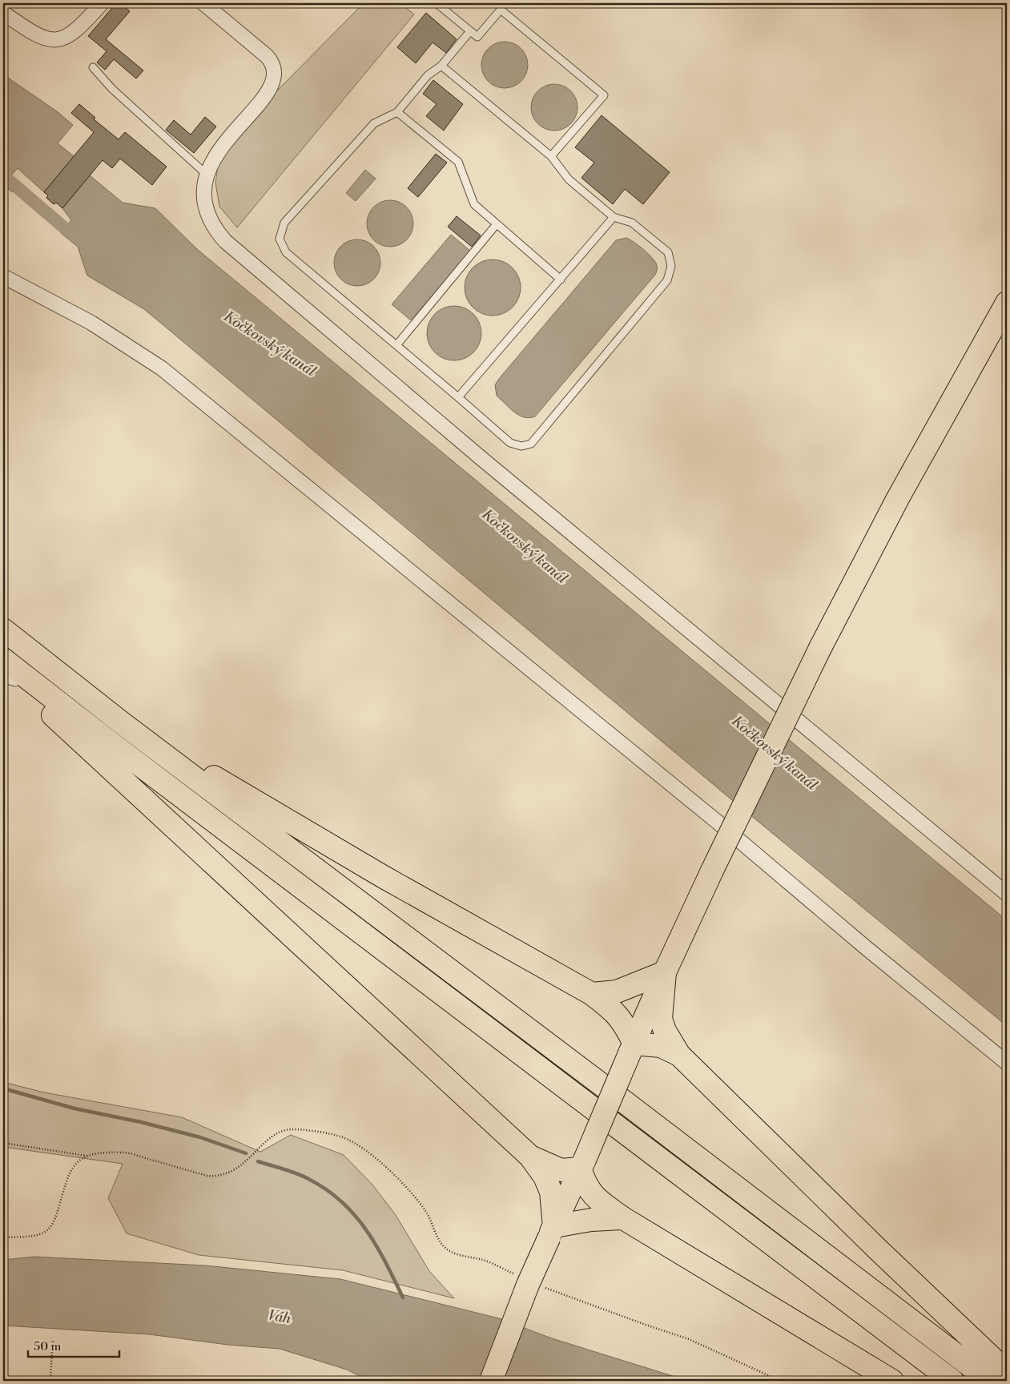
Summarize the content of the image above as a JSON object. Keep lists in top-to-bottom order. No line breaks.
{"water":["Kočkovský kanál","Váh"],"scale_bar":"50 m"}
